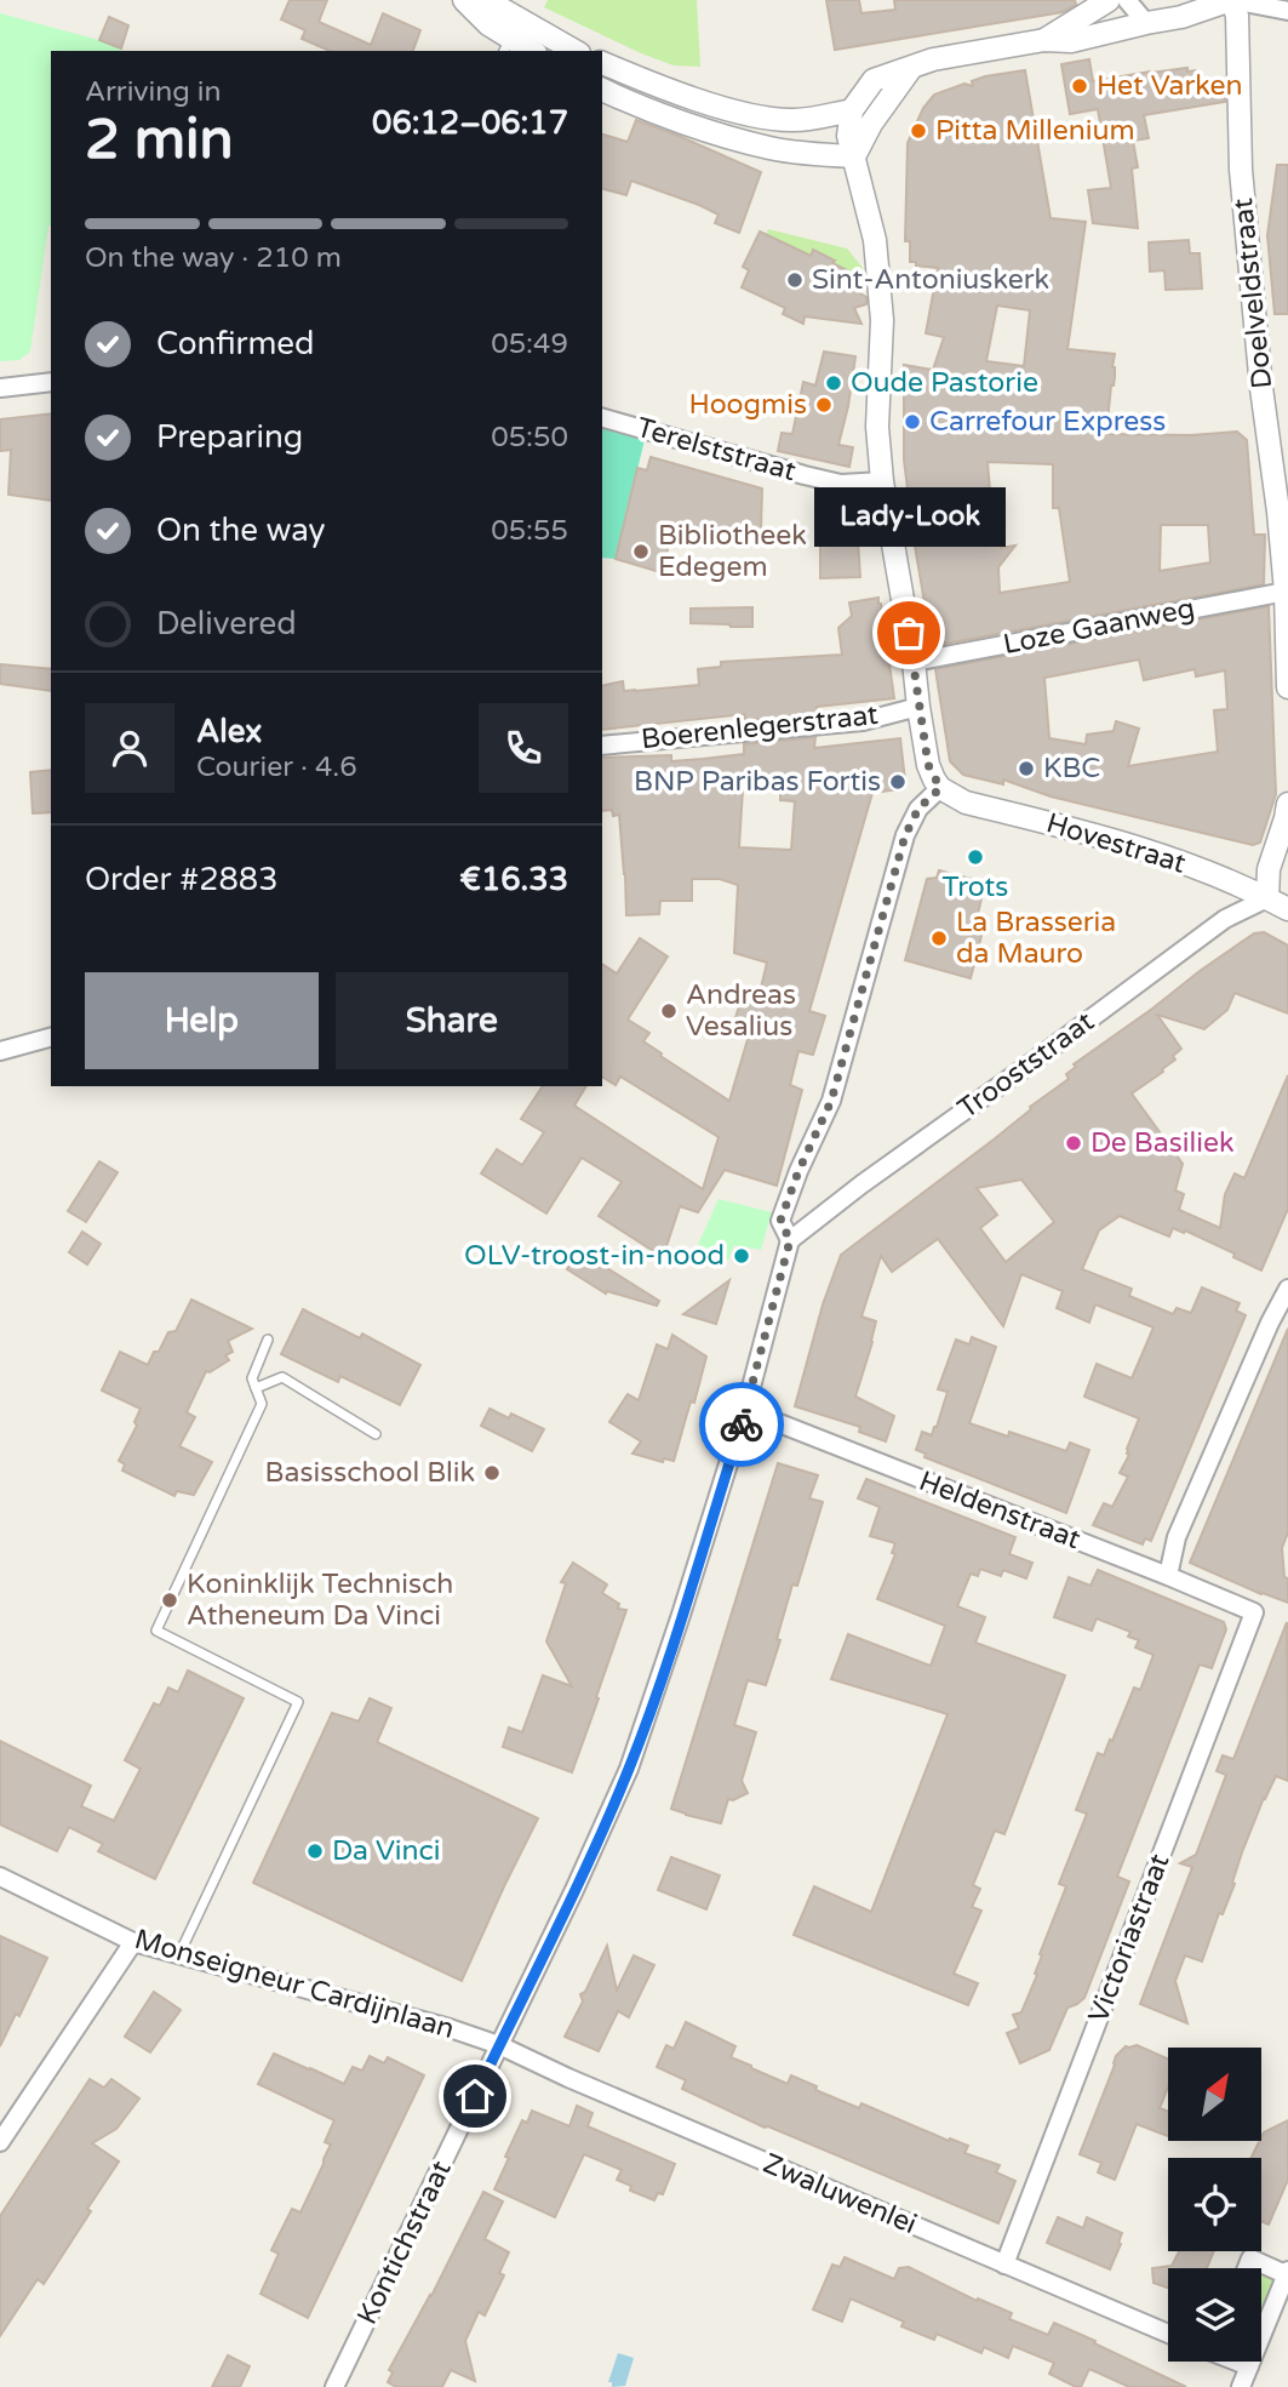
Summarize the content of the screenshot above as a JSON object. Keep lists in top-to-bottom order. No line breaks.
{"streets":{"street":["Doelveldstraat","Terelststraat","Loze Gaanweg","Boerenlegerstraat","Hovestraat","Trooststraat","Heldenstraat","Victoriastraat","Monseigneur Cardijnlaan","Zwaluwenlei","Kontichstraat"]},"crossings":[["Doelveldstraat","Loze Gaanweg"],["Hovestraat","Trooststraat"],["Hovestraat","Kontichstraat"],["Trooststraat","Kontichstraat"],["Heldenstraat","Victoriastraat"],["Heldenstraat","Kontichstraat"],["Victoriastraat","Zwaluwenlei"],["Monseigneur Cardijnlaan","Zwaluwenlei"],["Monseigneur Cardijnlaan","Kontichstraat"],["Zwaluwenlei","Kontichstraat"]],"places":["Het Varken","Pitta Millenium","Sint-Antoniuskerk","Oude Pastorie","Hoogmis","Carrefour Express","Bibliotheek Edegem","Lady-Look","KBC","BNP Paribas Fortis","Trots","La Brasseria da Mauro","Andreas Vesalius","De Basiliek","OLV-troost-in-nood","Basisschool Blik","Koninklijk Technisch Atheneum Da Vinci","Da Vinci"],"north":"top right","page":{"heading":["2 min","Arriving in","06:12–06:17"],"panel":["Alex","Courier · 4.6","Order #2883","€16.33"],"bar":"On the way · 210 m","list":[["Confirmed","05:49"],["Preparing","05:50"],["On the way","05:55"],"Delivered"],"bubble":"Lady-Look","buttons":["Help","Share"]}}
